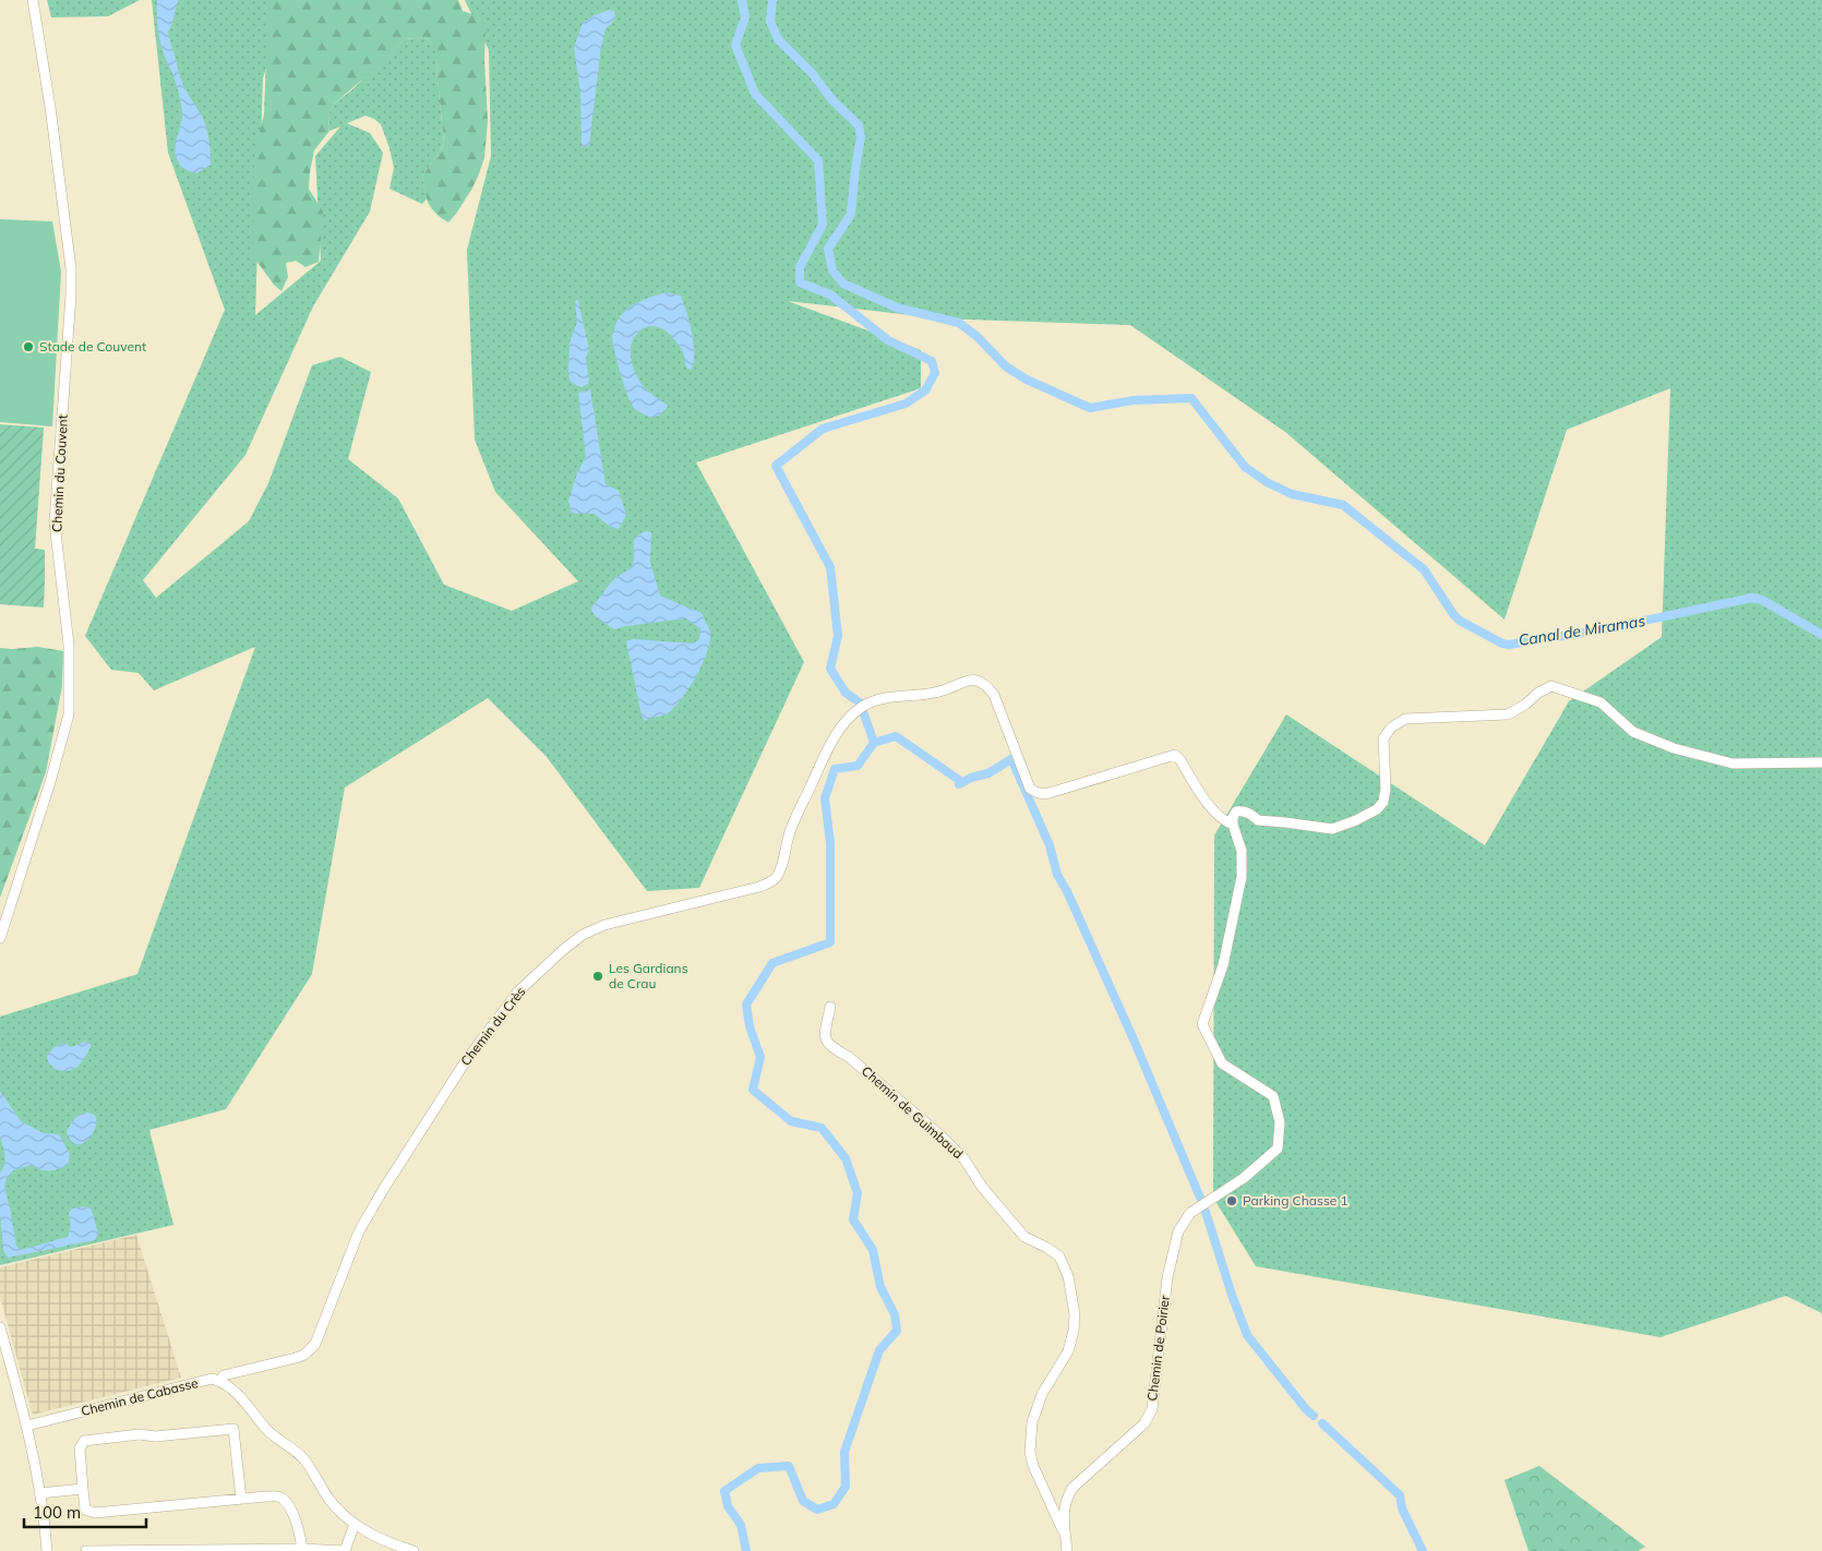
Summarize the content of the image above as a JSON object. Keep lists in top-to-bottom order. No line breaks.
{"streets":{"street":["Chemin du Couvent","Chemin du Crès","Chemin de Guimbaud","Chemin de Poirier","Chemin de Cabasse"]},"crossings":[["Chemin du Crès","Chemin de Poirier"],["Chemin du Crès","Chemin de Cabasse"],["Chemin de Guimbaud","Chemin de Poirier"]],"water":["Canal de Miramas"],"places":["Stade de Couvent","Les Gardians de Crau","Parking Chasse 1"],"scale_bar":"100 m"}
